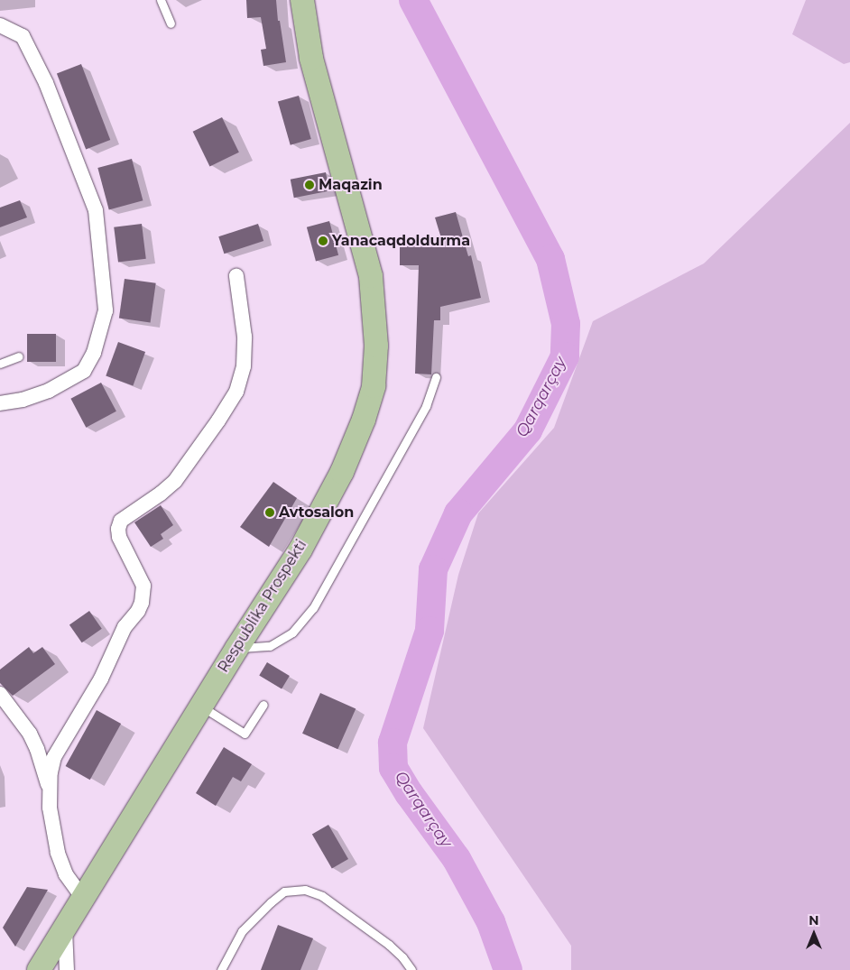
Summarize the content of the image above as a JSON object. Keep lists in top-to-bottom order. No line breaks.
{"streets":{"main road":["Respublika Prospekti"]},"water":["Qarqarçay"],"places":["Maqazin","Yanacaqdoldurma","Avtosalon"],"north":"top"}
